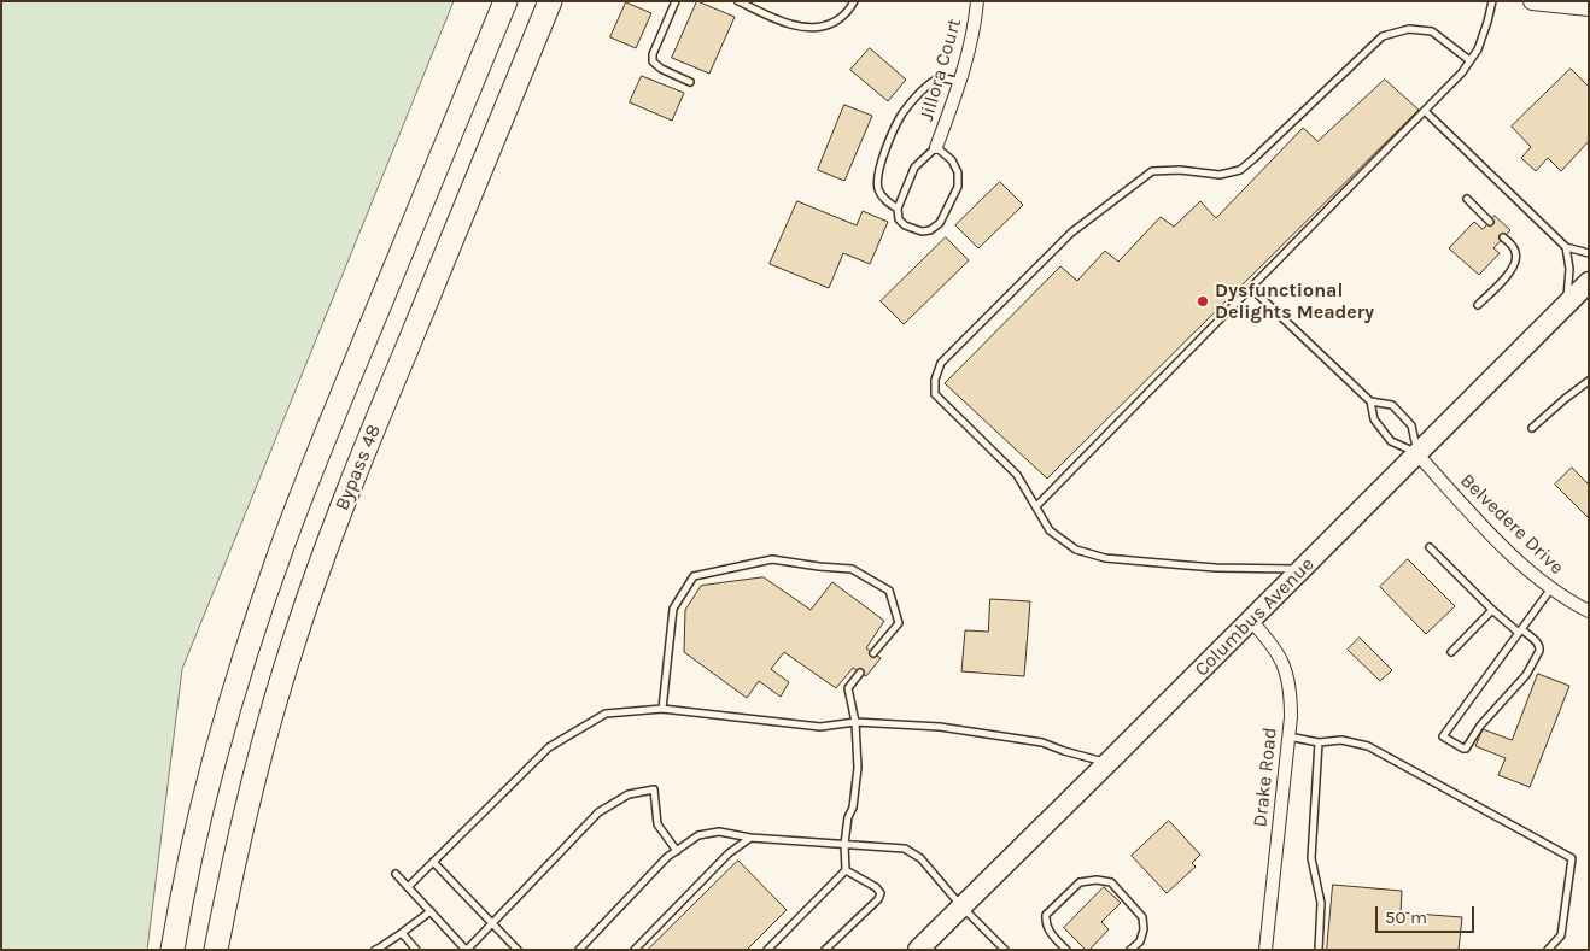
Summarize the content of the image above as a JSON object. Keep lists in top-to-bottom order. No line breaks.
{"streets":{"highway":["Bypass 48"],"main road":["Columbus Avenue"],"street":["Jillora Court","Belvedere Drive","Drake Road"]},"crossings":[["Belvedere Drive","Columbus Avenue"],["Columbus Avenue","Drake Road"]],"places":["Dysfunctional Delights Meadery"],"scale_bar":"50 m"}
